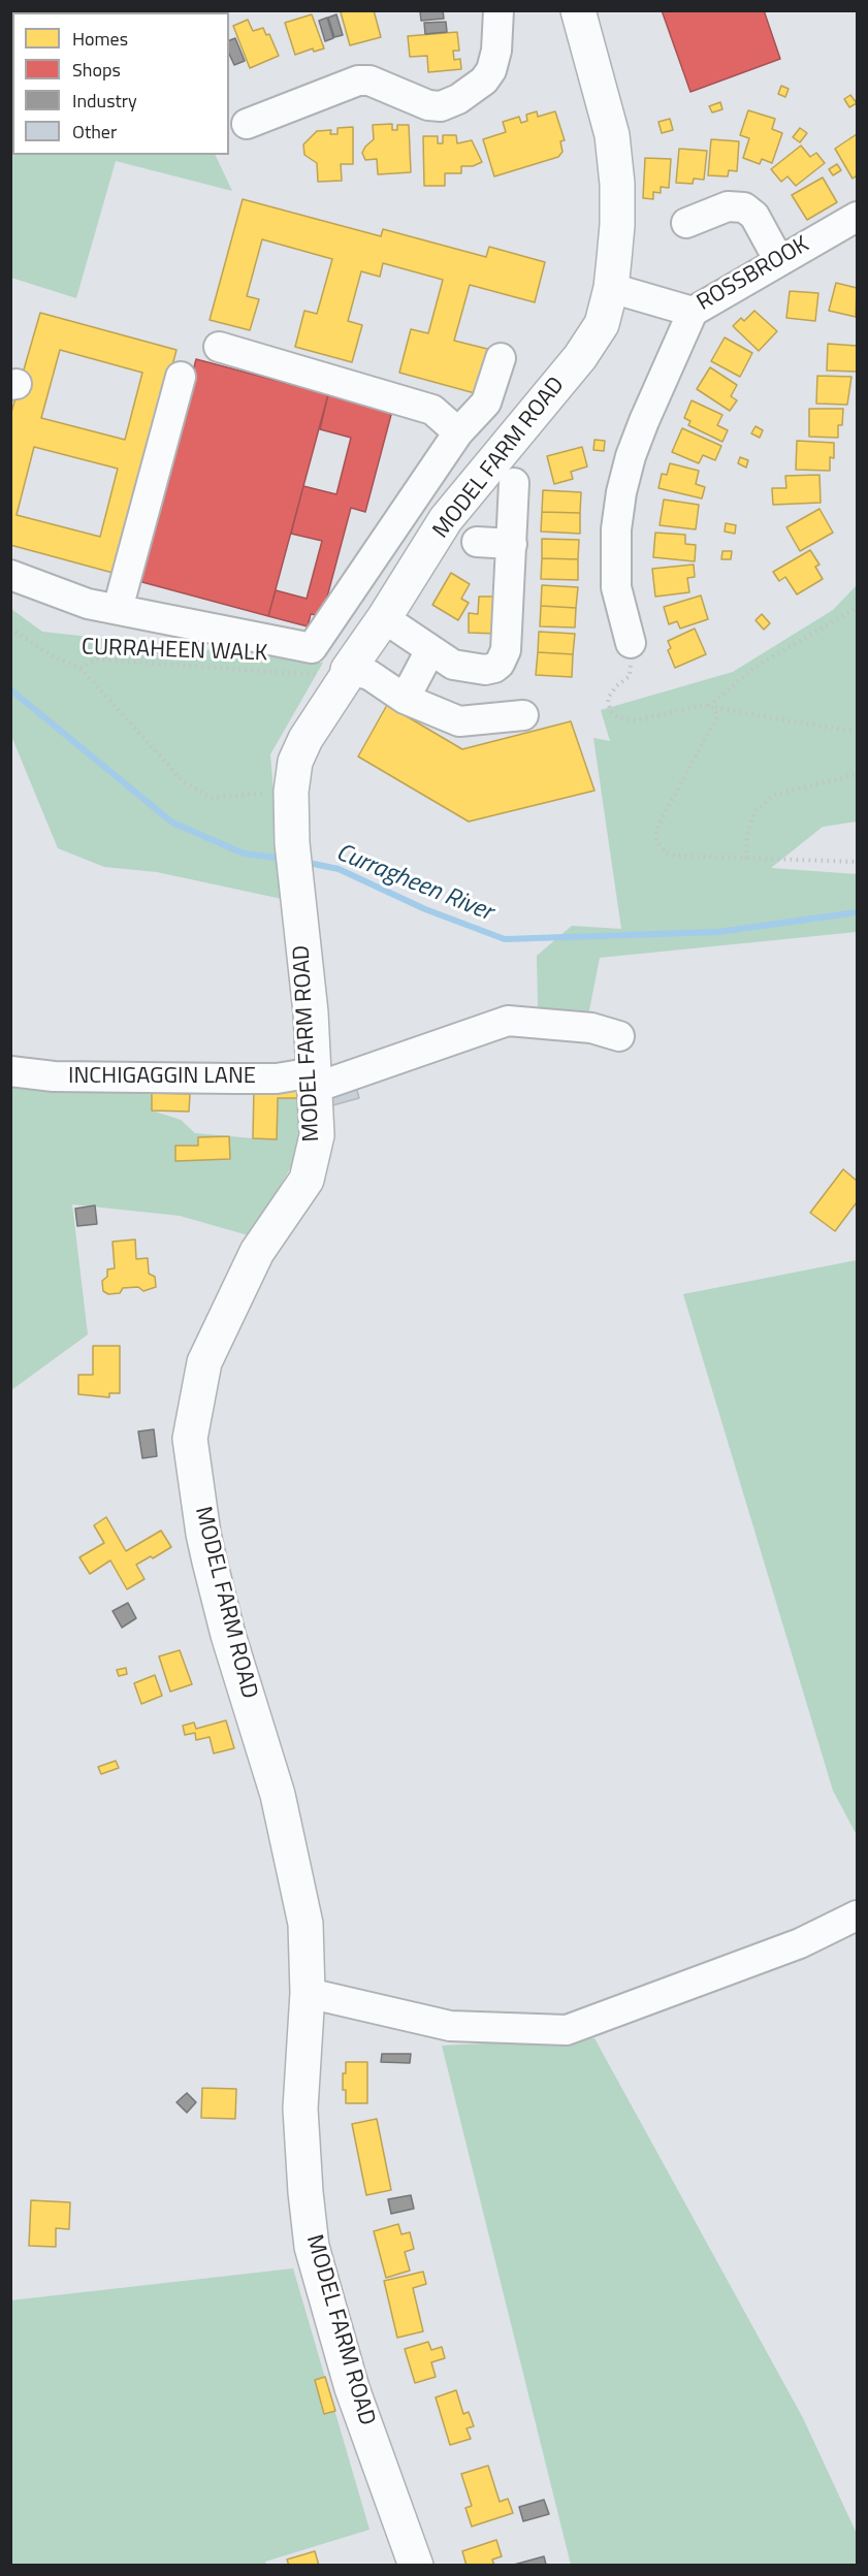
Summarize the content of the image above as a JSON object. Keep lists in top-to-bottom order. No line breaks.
{"streets":{"main road":["MODEL FARM ROAD"],"street":["ROSSBROOK","INCHIGAGGIN LANE"],"path":["CURRAHEEN WALK"]},"crossings":[["ROSSBROOK","MODEL FARM ROAD"],["MODEL FARM ROAD","CURRAHEEN WALK"],["MODEL FARM ROAD","INCHIGAGGIN LANE"]],"water":["Curragheen River"],"legend":["Homes","Shops","Industry","Other"]}
